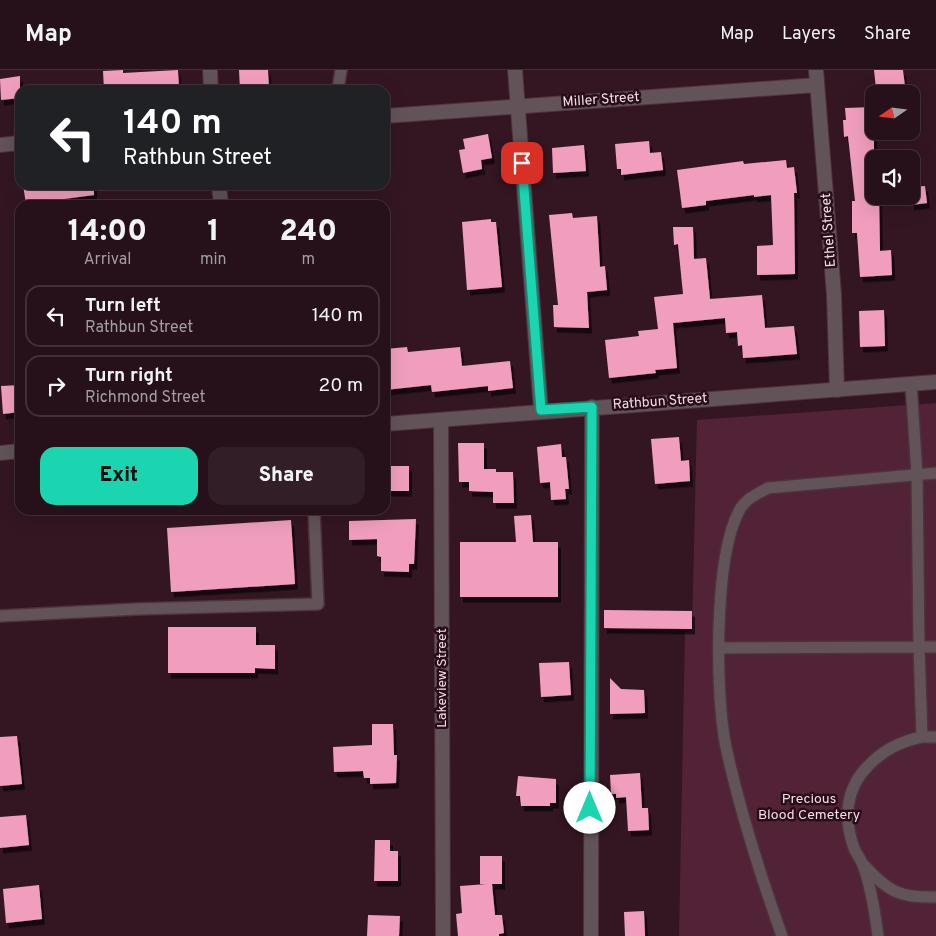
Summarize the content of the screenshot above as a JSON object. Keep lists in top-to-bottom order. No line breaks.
{"streets":{"street":["Miller Street","Ethel Street","Rathbun Street","Lakeview Street"]},"crossings":[["Miller Street","Ethel Street"],["Ethel Street","Rathbun Street"],["Rathbun Street","Lakeview Street"]],"parks":["Precious Blood Cemetery"],"north":"left","page":{"header":"Map","nav":["Map","Layers","Share"],"turn":["140 m","Rathbun Street"],"eta":["14:00","Arrival","1","min","240","m"],"list":[{"name":"Turn left","note":"Rathbun Street","value":"140 m"},{"name":"Turn right","note":"Richmond Street","value":"20 m"}],"buttons":["Exit","Share"]}}
